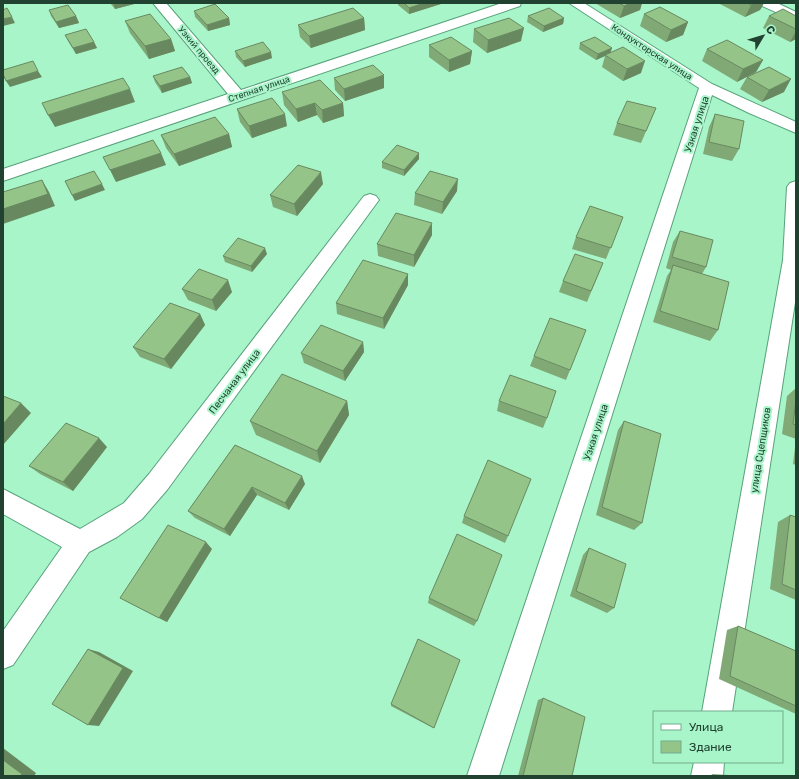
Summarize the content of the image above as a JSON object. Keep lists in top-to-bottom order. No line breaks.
{"streets":{"street":["Узкий проезд","Кондукторская улица","Степная улица","Узкая улица","Песчаная улица","улица Сцепщиков"]},"crossings":[["Узкий проезд","Степная улица"],["Кондукторская улица","Узкая улица"]],"legend":["Улица","Здание"],"north":"top right"}
